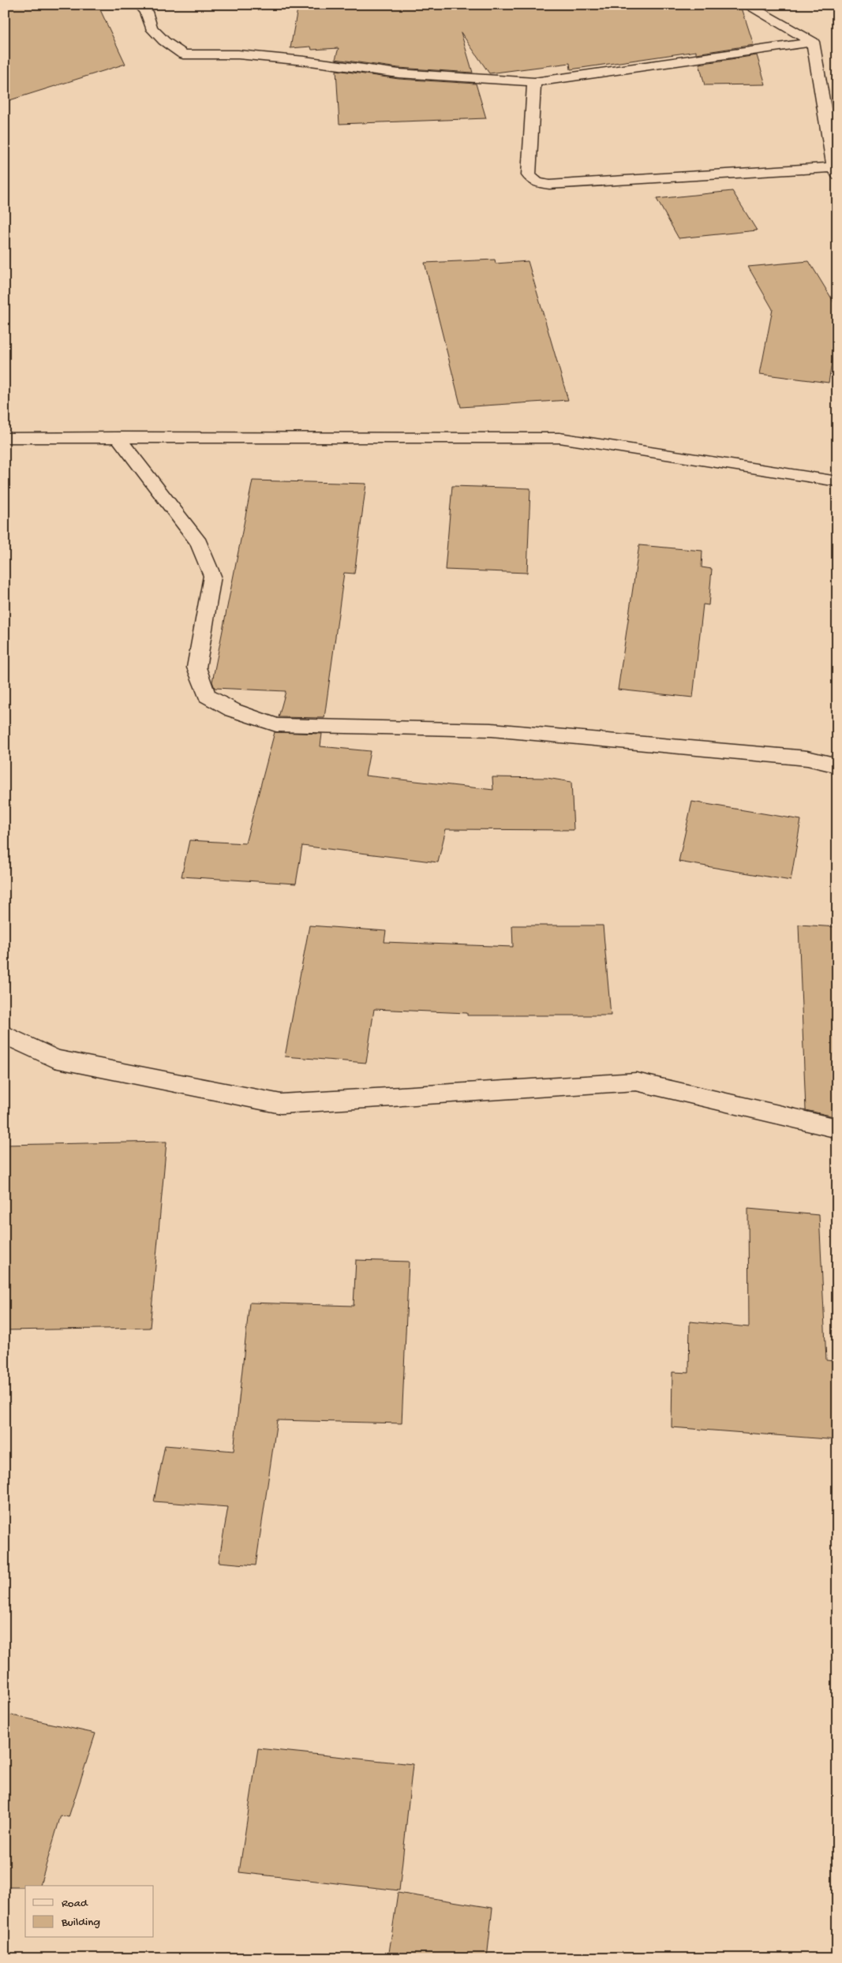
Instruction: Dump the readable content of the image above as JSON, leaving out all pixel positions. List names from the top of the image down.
{
  "legend": ["Road", "Building"]
}
